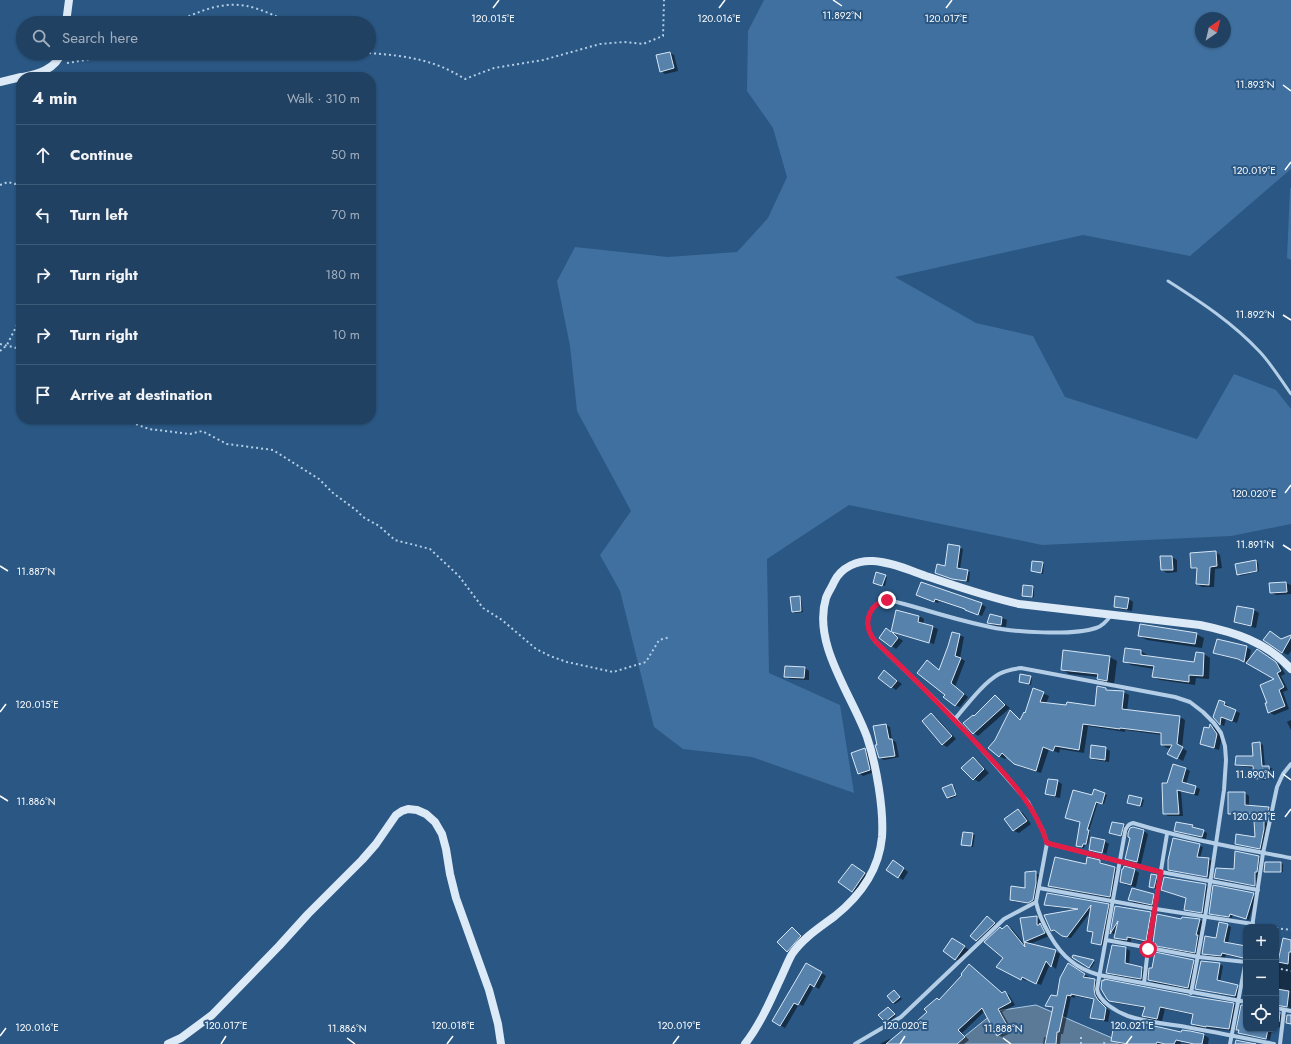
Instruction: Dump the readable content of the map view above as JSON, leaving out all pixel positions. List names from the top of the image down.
{
  "north": "top right",
  "page": {
    "search": "Search here",
    "heading": ["4 min", "Walk · 310 m"],
    "list": [
      ["Continue", "50 m"],
      ["Turn left", "70 m"],
      ["Turn right", "180 m"],
      ["Turn right", "10 m"],
      "Arrive at destination"
    ],
    "map_buttons": ["+", "−"]
  },
  "coordinates": [
    "11.892°N",
    "120.015°E",
    "120.016°E",
    "120.017°E",
    "11.893°N",
    "120.019°E",
    "120.020°E",
    "11.891°N",
    "11.887°N",
    "11.890°N",
    "11.886°N",
    "120.021°E",
    "120.018°E",
    "11.888°N"
  ]
}
